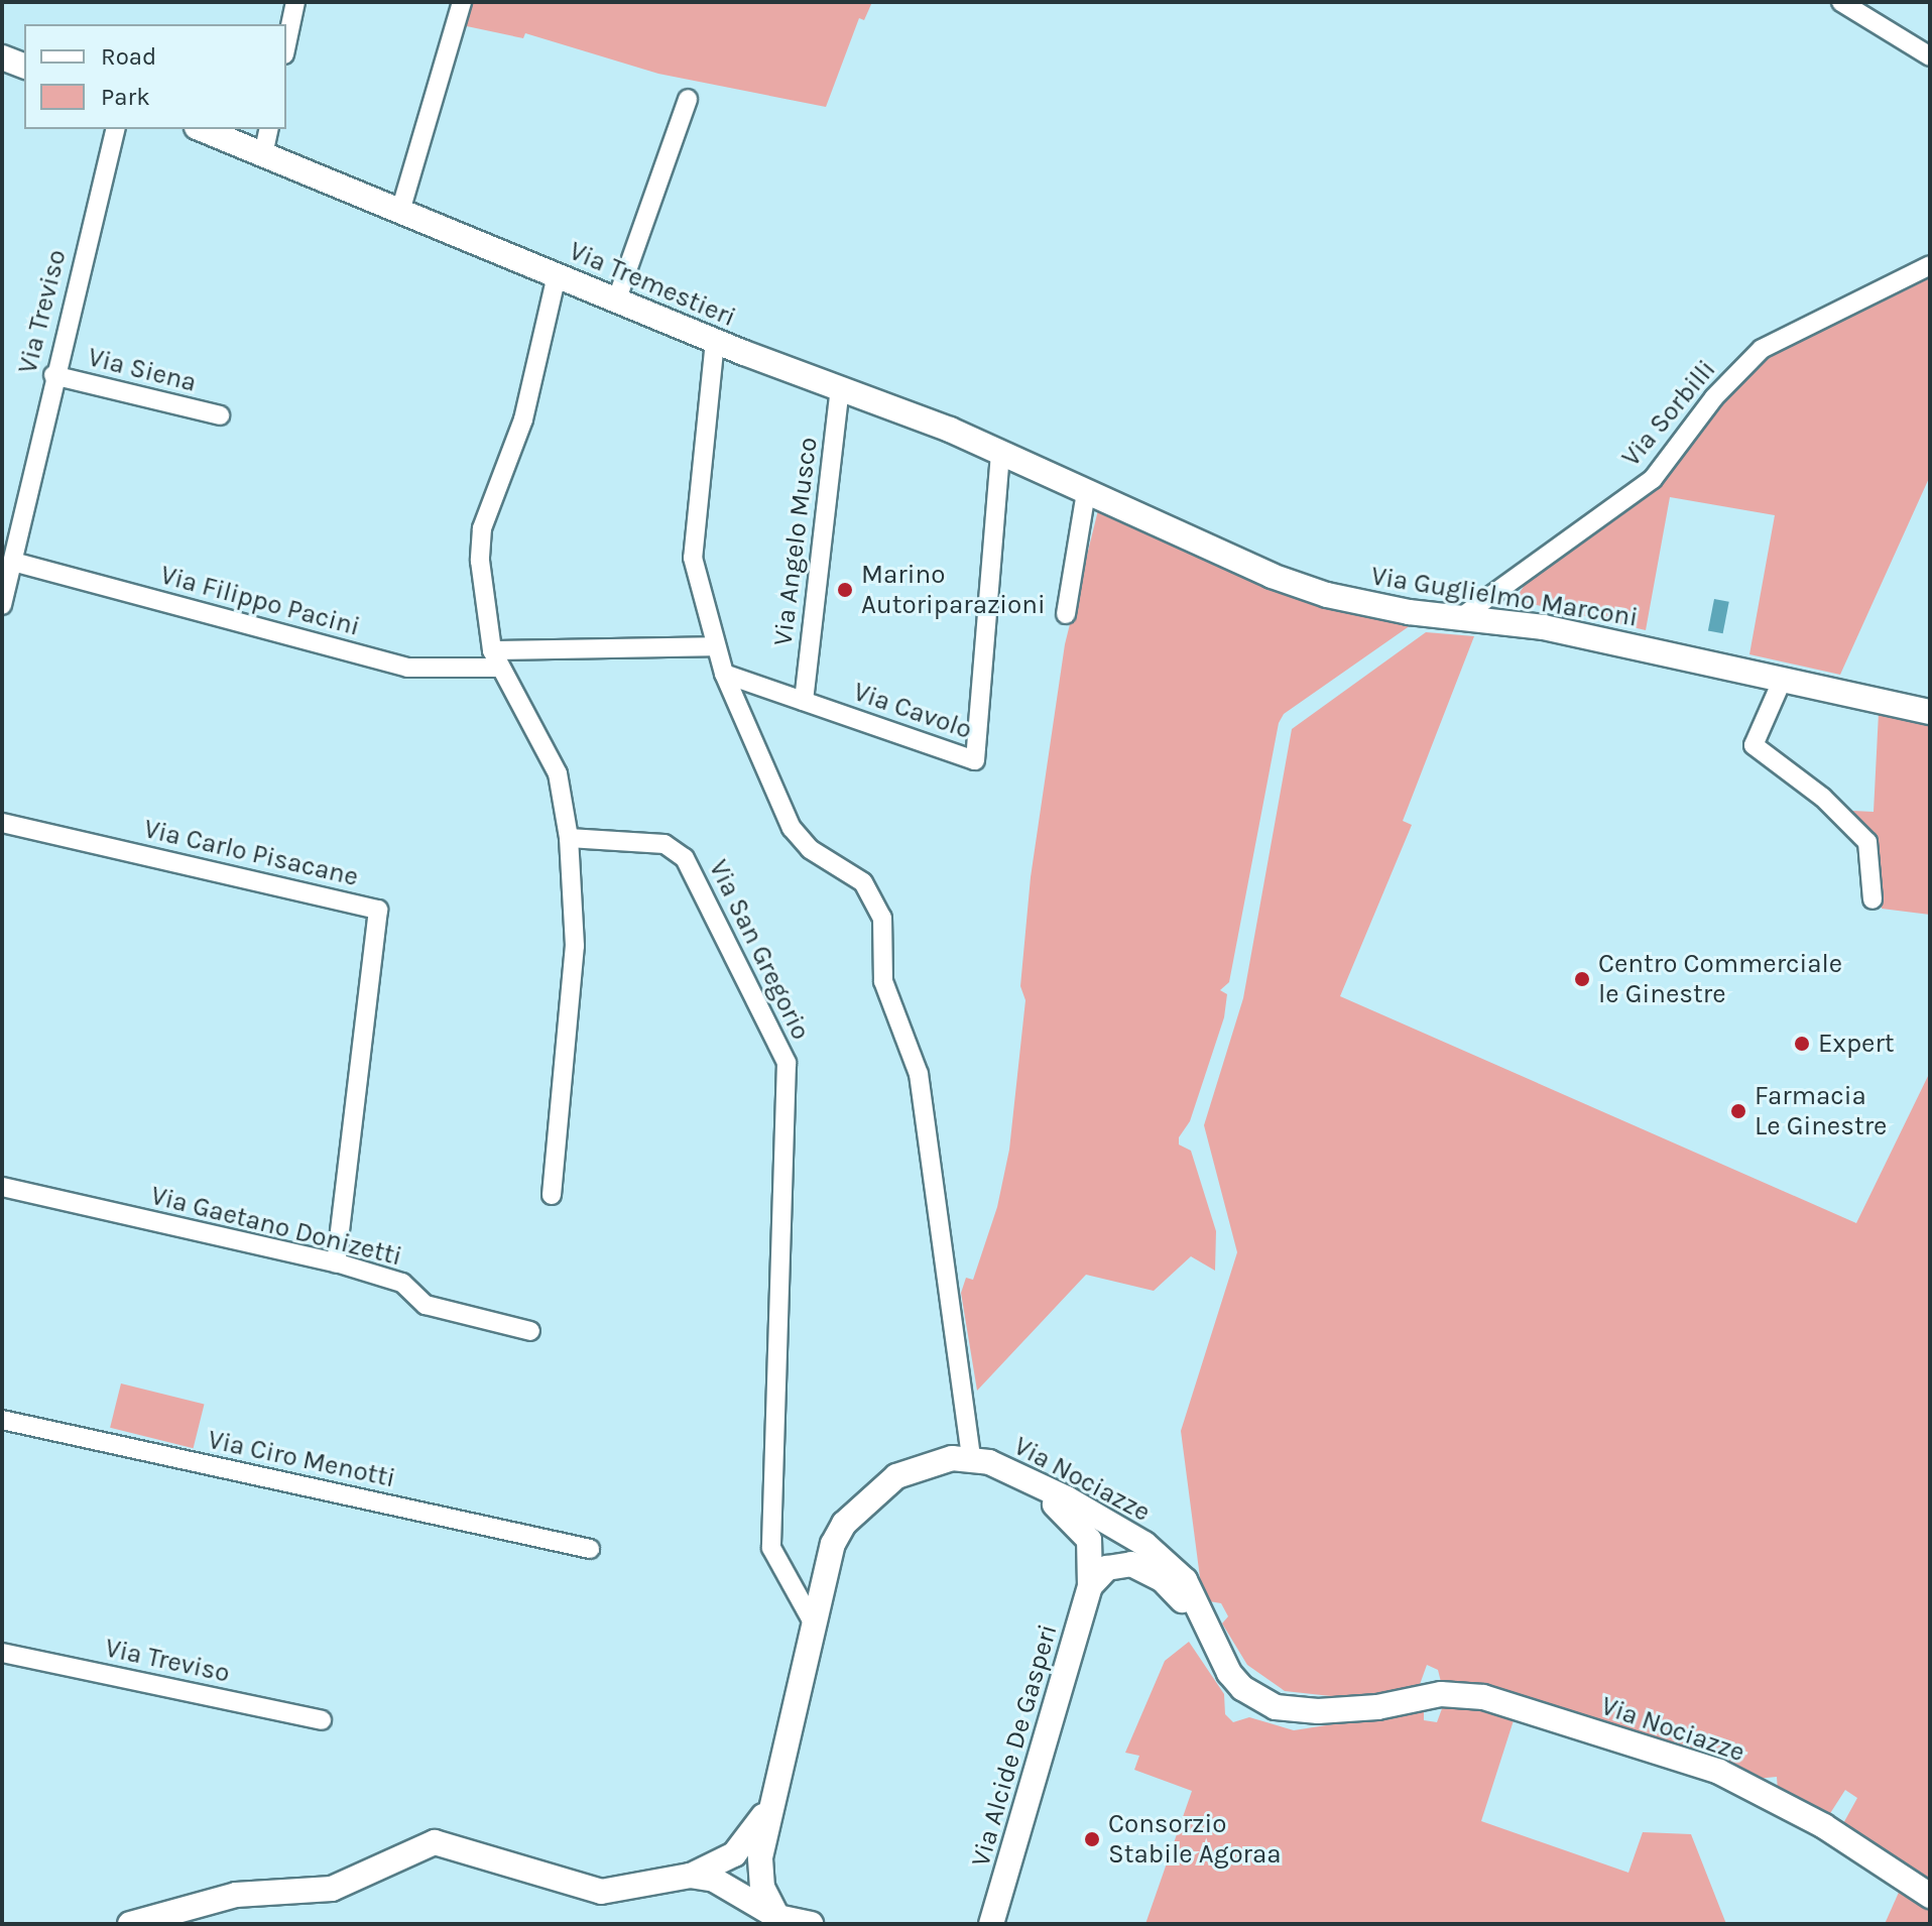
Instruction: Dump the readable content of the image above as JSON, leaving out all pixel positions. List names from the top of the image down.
{
  "streets": {
    "street": [
      "Via Tremestieri",
      "Via Treviso",
      "Via Siena",
      "Via Sorbilli",
      "Via Angelo Musco",
      "Via Guglielmo Marconi",
      "Via Filippo Pacini",
      "Via Cavolo",
      "Via Carlo Pisacane",
      "Via San Gregorio",
      "Via Gaetano Donizetti",
      "Via Ciro Menotti",
      "Via Nociazze",
      "Via Alcide De Gasperi"
    ]
  },
  "crossings": [
    ["Via Tremestieri", "Via Angelo Musco"],
    ["Via Tremestieri", "Via Guglielmo Marconi"],
    ["Via Tremestieri", "Via Cavolo"],
    ["Via Treviso", "Via Siena"],
    ["Via Treviso", "Via Filippo Pacini"],
    ["Via Sorbilli", "Via Guglielmo Marconi"],
    ["Via Angelo Musco", "Via Cavolo"],
    ["Via Carlo Pisacane", "Via Gaetano Donizetti"],
    ["Via San Gregorio", "Via Nociazze"],
    ["Via Nociazze", "Via Alcide De Gasperi"]
  ],
  "places": [
    "Marino Autoriparazioni",
    "Centro Commerciale le Ginestre",
    "Expert",
    "Farmacia Le Ginestre",
    "Consorzio Stabile Agoraa"
  ],
  "legend": ["Road", "Park"]
}
